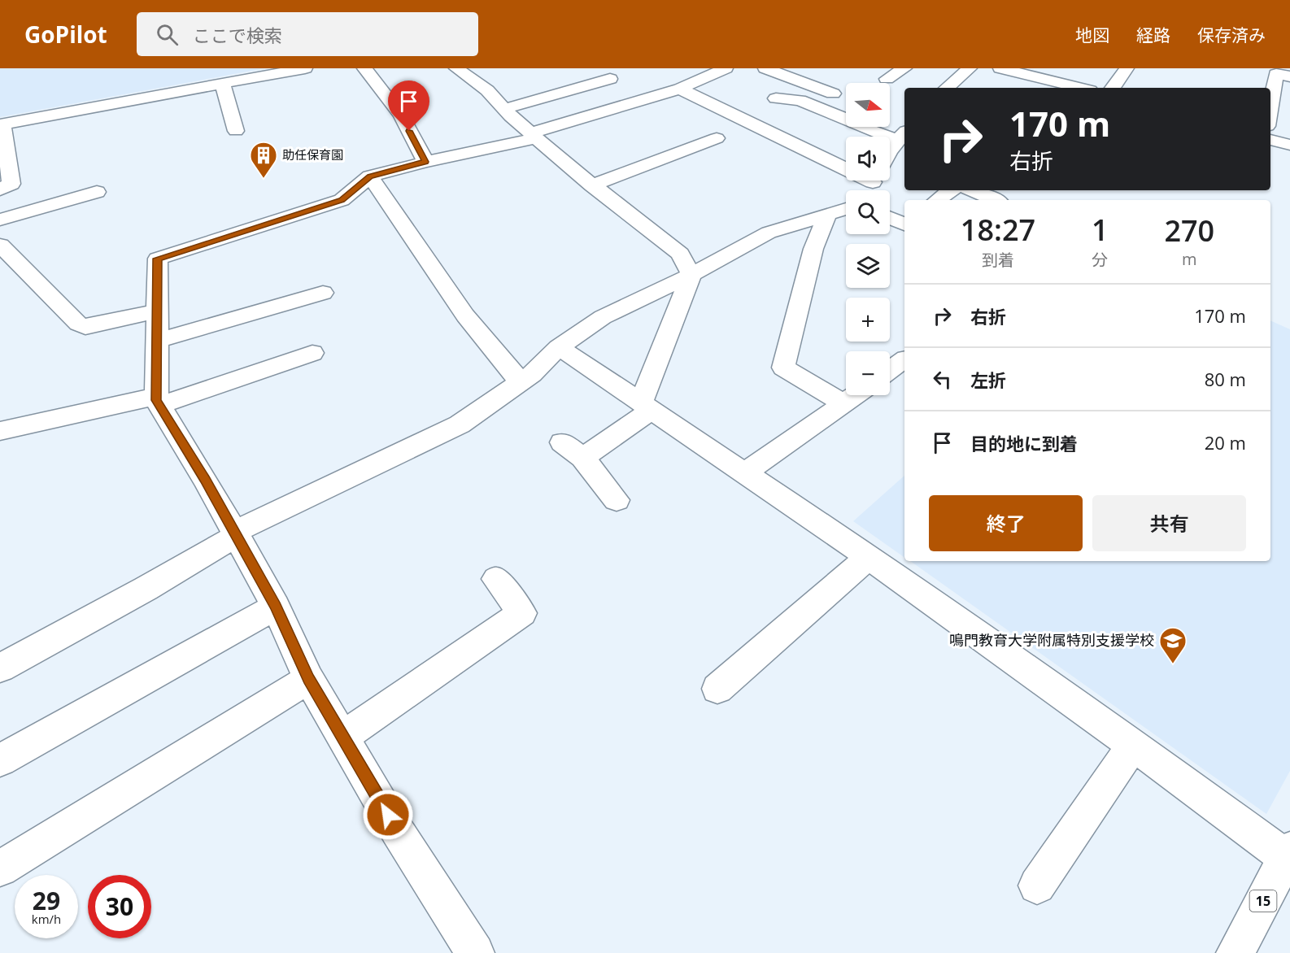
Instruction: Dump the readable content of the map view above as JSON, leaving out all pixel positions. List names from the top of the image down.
{
  "streets": {
    "street": ["15"]
  },
  "places": {
    "building": ["助任保育園"],
    "school or university": ["鳴門教育大学附属特別支援学校"]
  },
  "north": "right",
  "page": {
    "header": "GoPilot",
    "search": "ここで検索",
    "nav": ["地図", "経路", "保存済み"],
    "map_buttons": ["+", "−"],
    "turn": ["170 m", "右折"],
    "eta": [
      "18:27",
      "到着",
      "1",
      "分",
      "270",
      "m"
    ],
    "list": [
      {
        "name": "右折",
        "value": "170 m"
      },
      {
        "name": "左折",
        "value": "80 m"
      },
      {
        "name": "目的地に到着",
        "value": "20 m"
      }
    ],
    "buttons": ["終了", "共有"],
    "speed": "29 km/h",
    "limit": "30"
  }
}
